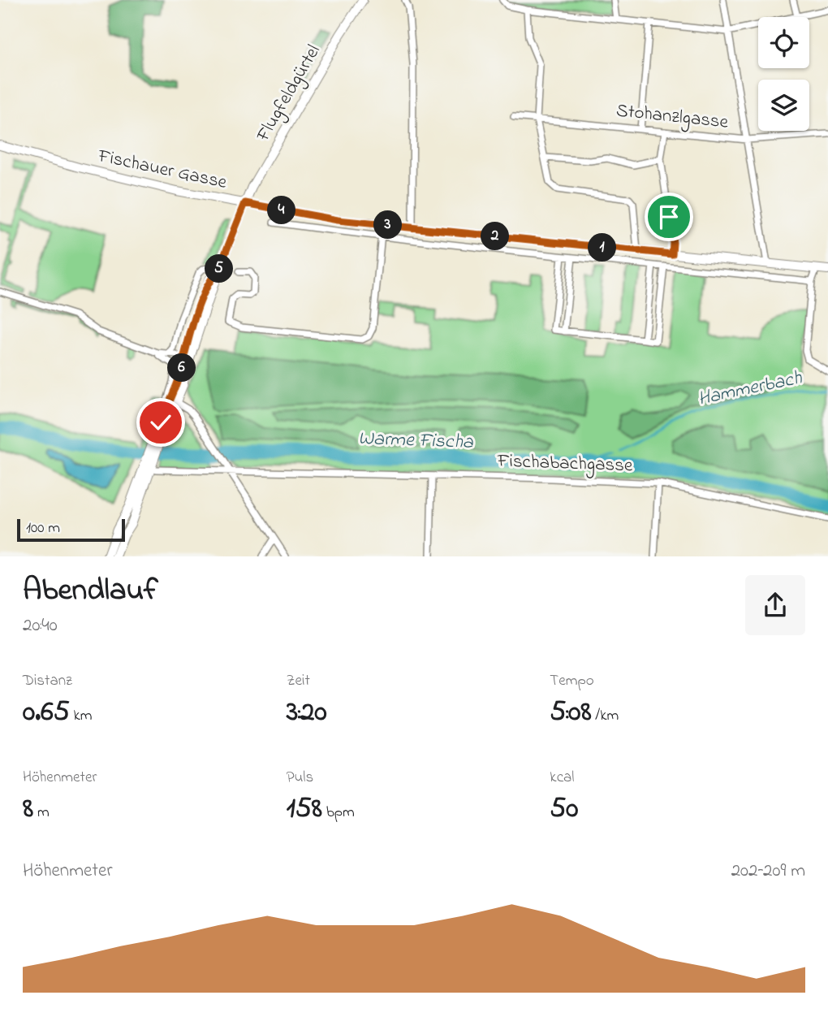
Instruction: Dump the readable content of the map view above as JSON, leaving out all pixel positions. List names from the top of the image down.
{
  "streets": {
    "main road": ["Flugfeldgürtel", "Fischauer Gasse"],
    "street": ["Stohanzlgasse", "Fischabachgasse"]
  },
  "crossings": [
    ["Flugfeldgürtel", "Fischauer Gasse"]
  ],
  "water": ["Hammerbach", "Warme Fischa"],
  "scale_bar": "100 m",
  "page": {
    "pins": [
      "4",
      "3",
      "2",
      "1",
      "5",
      "6"
    ],
    "scale": "100 m",
    "heading": ["Abendlauf", "20:40"],
    "stats": [
      ["Distanz", "0.65 km"],
      ["Zeit", "3:20"],
      ["Tempo", "5:08 /km"],
      ["Höhenmeter", "8 m"],
      ["Puls", "158 bpm"],
      ["kcal", "50"]
    ],
    "chart": ["Höhenmeter", "202–209 m"]
  }
}
